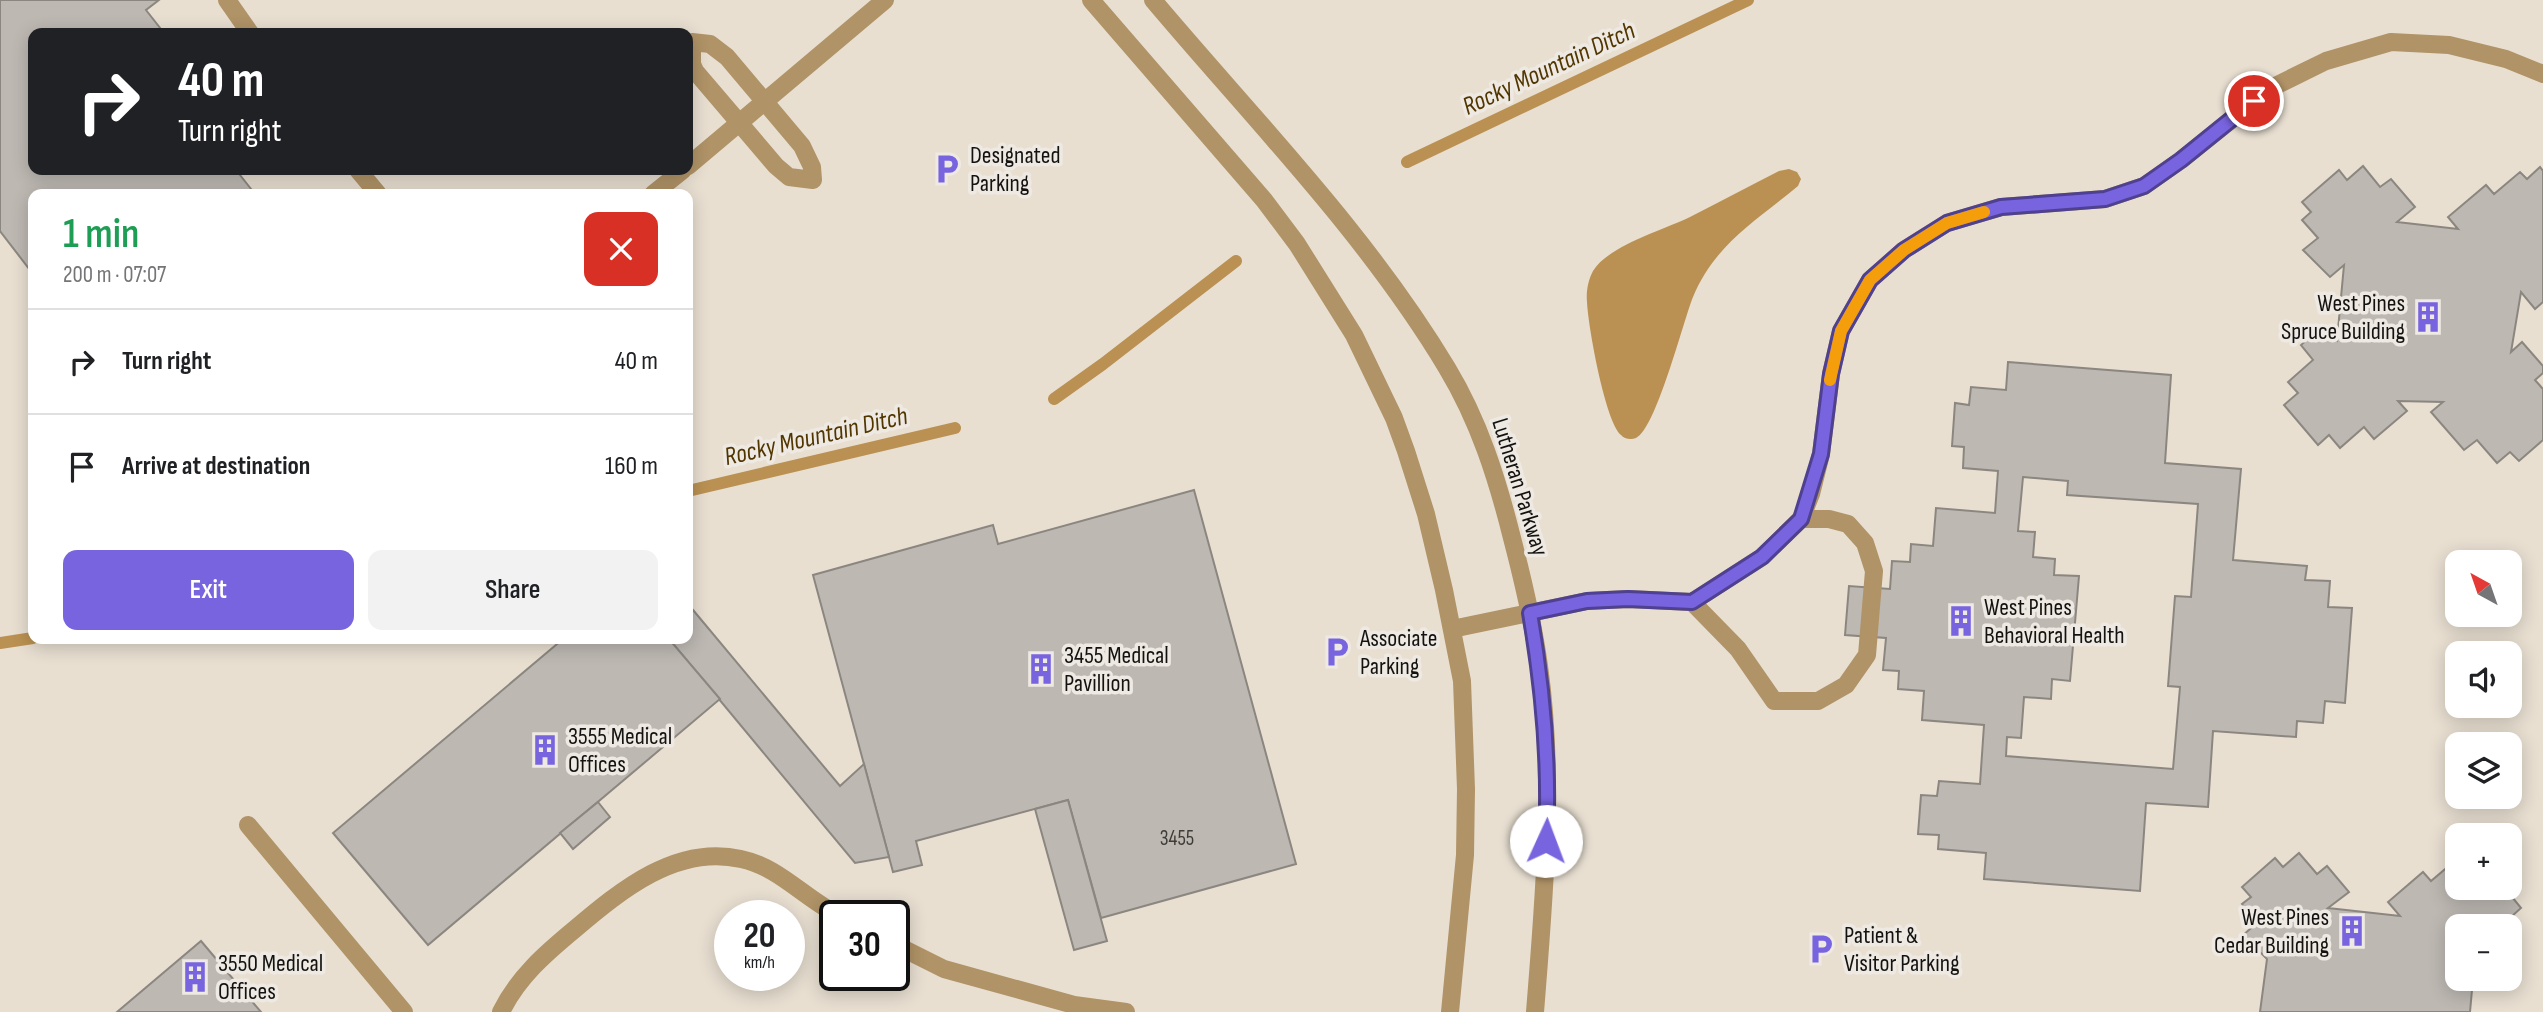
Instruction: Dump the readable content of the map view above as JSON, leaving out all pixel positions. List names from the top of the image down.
{
  "streets": {
    "street": ["Lutheran Parkway"]
  },
  "water": ["Rocky Mountain Ditch"],
  "places": {
    "parking": ["Designated Parking", "Associate Parking", "Patient & Visitor Parking"],
    "building": [
      "West Pines Spruce Building",
      "West Pines Behavioral Health",
      "3455 Medical Pavillion",
      "3555 Medical Offices",
      "West Pines Cedar Building",
      "3550 Medical Offices"
    ]
  },
  "house_numbers": ["3455"],
  "north": "top left",
  "page": {
    "turn": ["40 m", "Turn right"],
    "heading": ["1 min", "200 m · 07:07"],
    "list": [
      {
        "name": "Turn right",
        "value": "40 m"
      },
      {
        "name": "Arrive at destination",
        "value": "160 m"
      }
    ],
    "buttons": ["Exit", "Share"],
    "map_buttons": ["+", "−"],
    "speed": "20 km/h",
    "limit": "30"
  }
}
